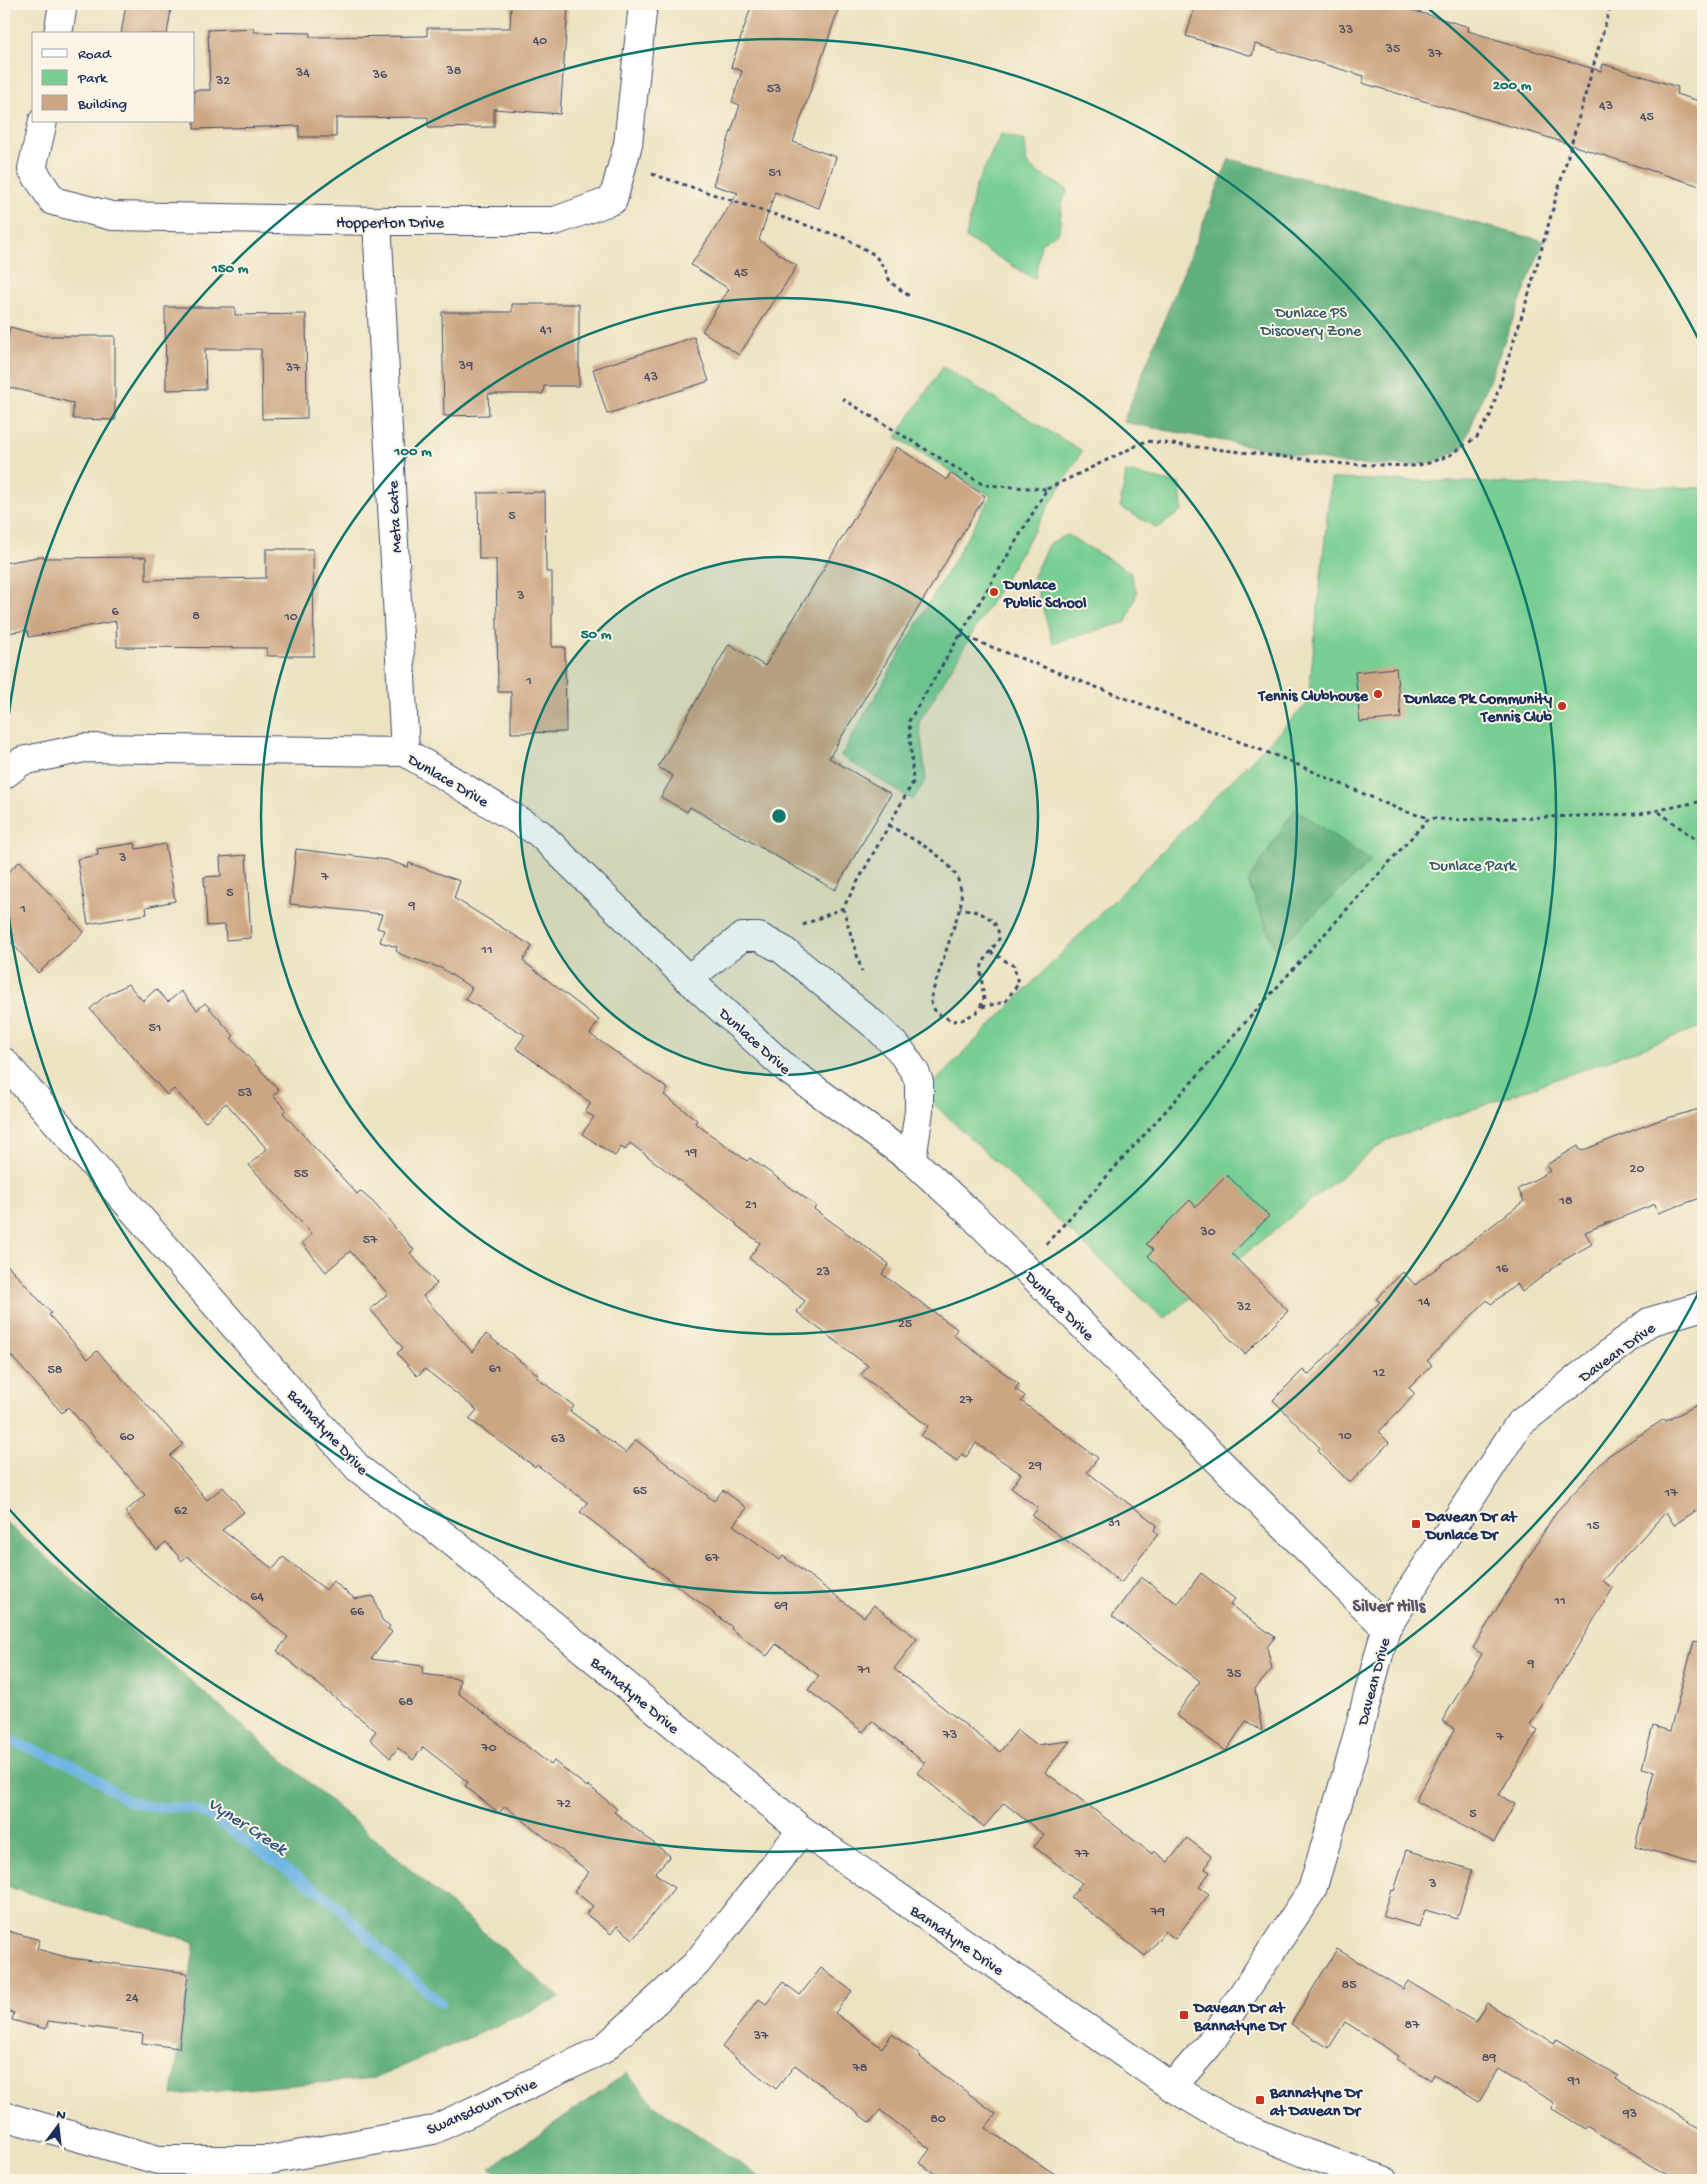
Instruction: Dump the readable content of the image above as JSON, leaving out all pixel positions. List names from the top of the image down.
{
  "streets": {
    "street": [
      "Hopperton Drive",
      "Meta Gate",
      "Dunlace Drive",
      "Davean Drive",
      "Bannatyne Drive",
      "Swansdown Drive"
    ]
  },
  "crossings": [
    ["Hopperton Drive", "Meta Gate"],
    ["Meta Gate", "Dunlace Drive"],
    ["Dunlace Drive", "Davean Drive"],
    ["Davean Drive", "Bannatyne Drive"],
    ["Bannatyne Drive", "Swansdown Drive"]
  ],
  "districts": ["Silver Hills"],
  "water": ["Vyner Creek"],
  "parks": ["Dunlace PS Discovery Zone", "Dunlace Park"],
  "places": {
    "other": ["Dunlace Public School", "Tennis Clubhouse", "Dunlace Pk Community Tennis Club"],
    "transit": ["Davean Dr at Dunlace Dr", "Davean Dr at Bannatyne Dr", "Bannatyne Dr at Davean Dr"]
  },
  "house_numbers": [
    "33",
    "40",
    "35",
    "37",
    "38",
    "34",
    "36",
    "32",
    "53",
    "43",
    "45",
    "51",
    "45",
    "41",
    "39",
    "37",
    "43",
    "5",
    "3",
    "6",
    "8",
    "10",
    "1",
    "3",
    "7",
    "5",
    "9",
    "1",
    "11",
    "51",
    "53",
    "19",
    "20",
    "55",
    "18",
    "21",
    "30",
    "57",
    "16",
    "23",
    "14",
    "32",
    "25",
    "61",
    "58",
    "12",
    "27",
    "10",
    "60",
    "63",
    "29",
    "65",
    "17",
    "62",
    "31",
    "15",
    "67",
    "64",
    "11",
    "69",
    "66",
    "9",
    "71",
    "35",
    "68",
    "73",
    "7",
    "70",
    "72",
    "5",
    "77",
    "3",
    "79",
    "85",
    "24",
    "87",
    "37",
    "89",
    "78",
    "91",
    "93",
    "80"
  ],
  "legend": ["Road", "Park", "Building"],
  "north": "top",
  "rings": [
    "200 m",
    "150 m",
    "100 m",
    "50 m"
  ]
}
